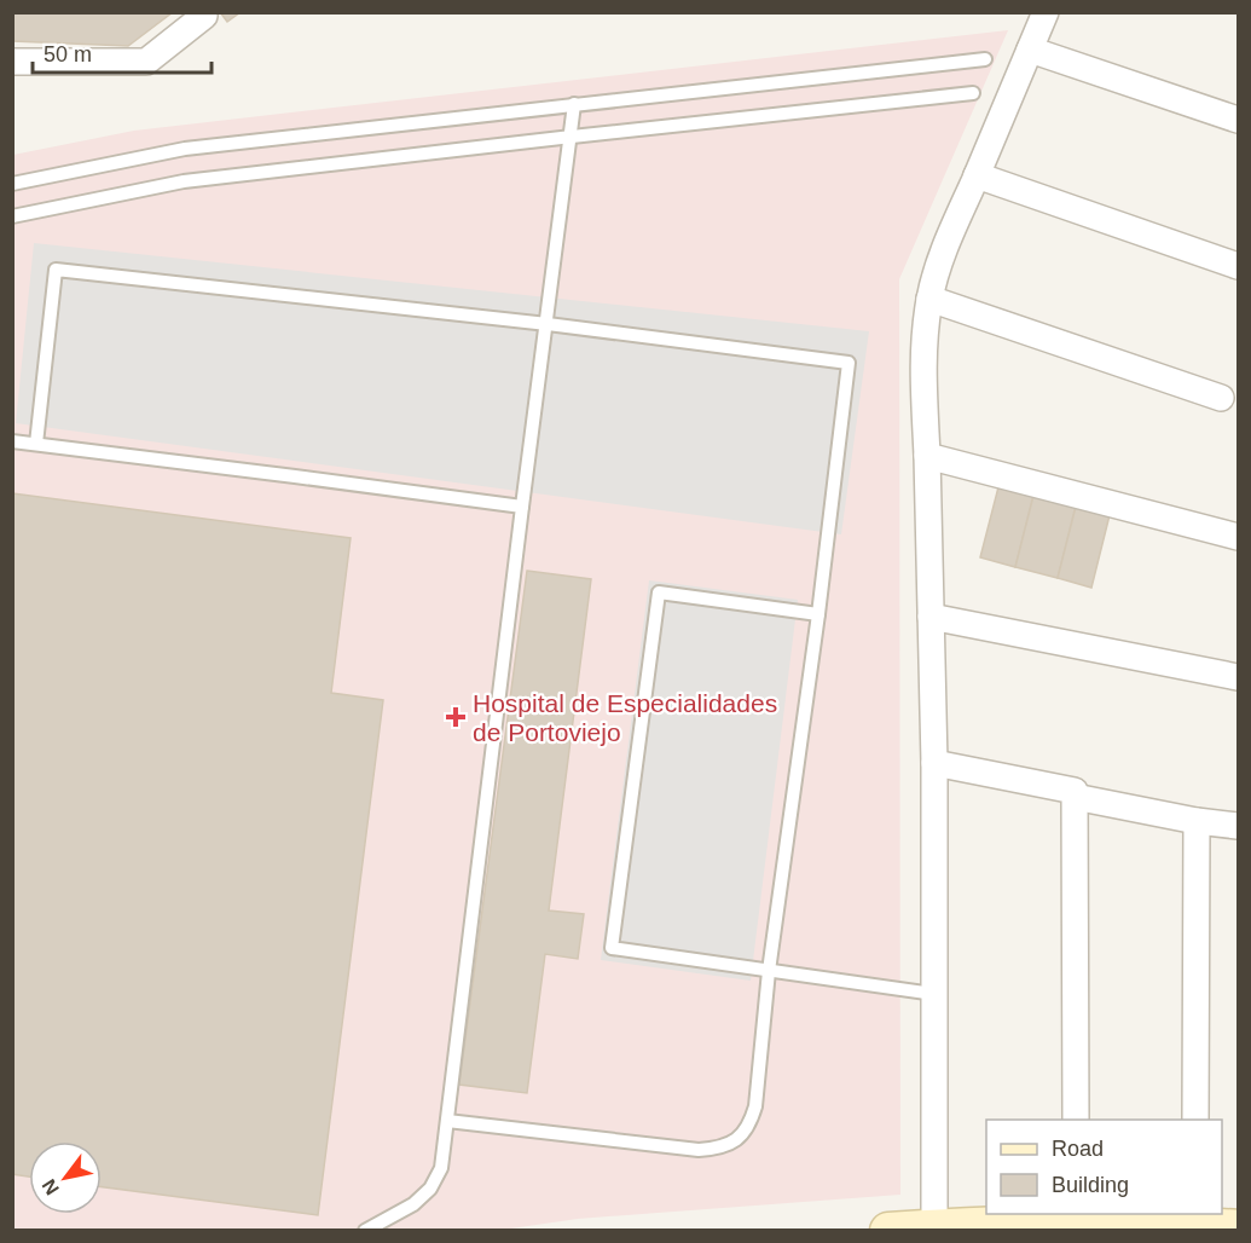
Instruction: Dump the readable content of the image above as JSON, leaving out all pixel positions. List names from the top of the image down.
{
  "places": {
    "health": ["Hospital de Especialidades de Portoviejo"]
  },
  "legend": ["Road", "Building"],
  "scale_bar": "50 m",
  "north": "bottom left"
}
